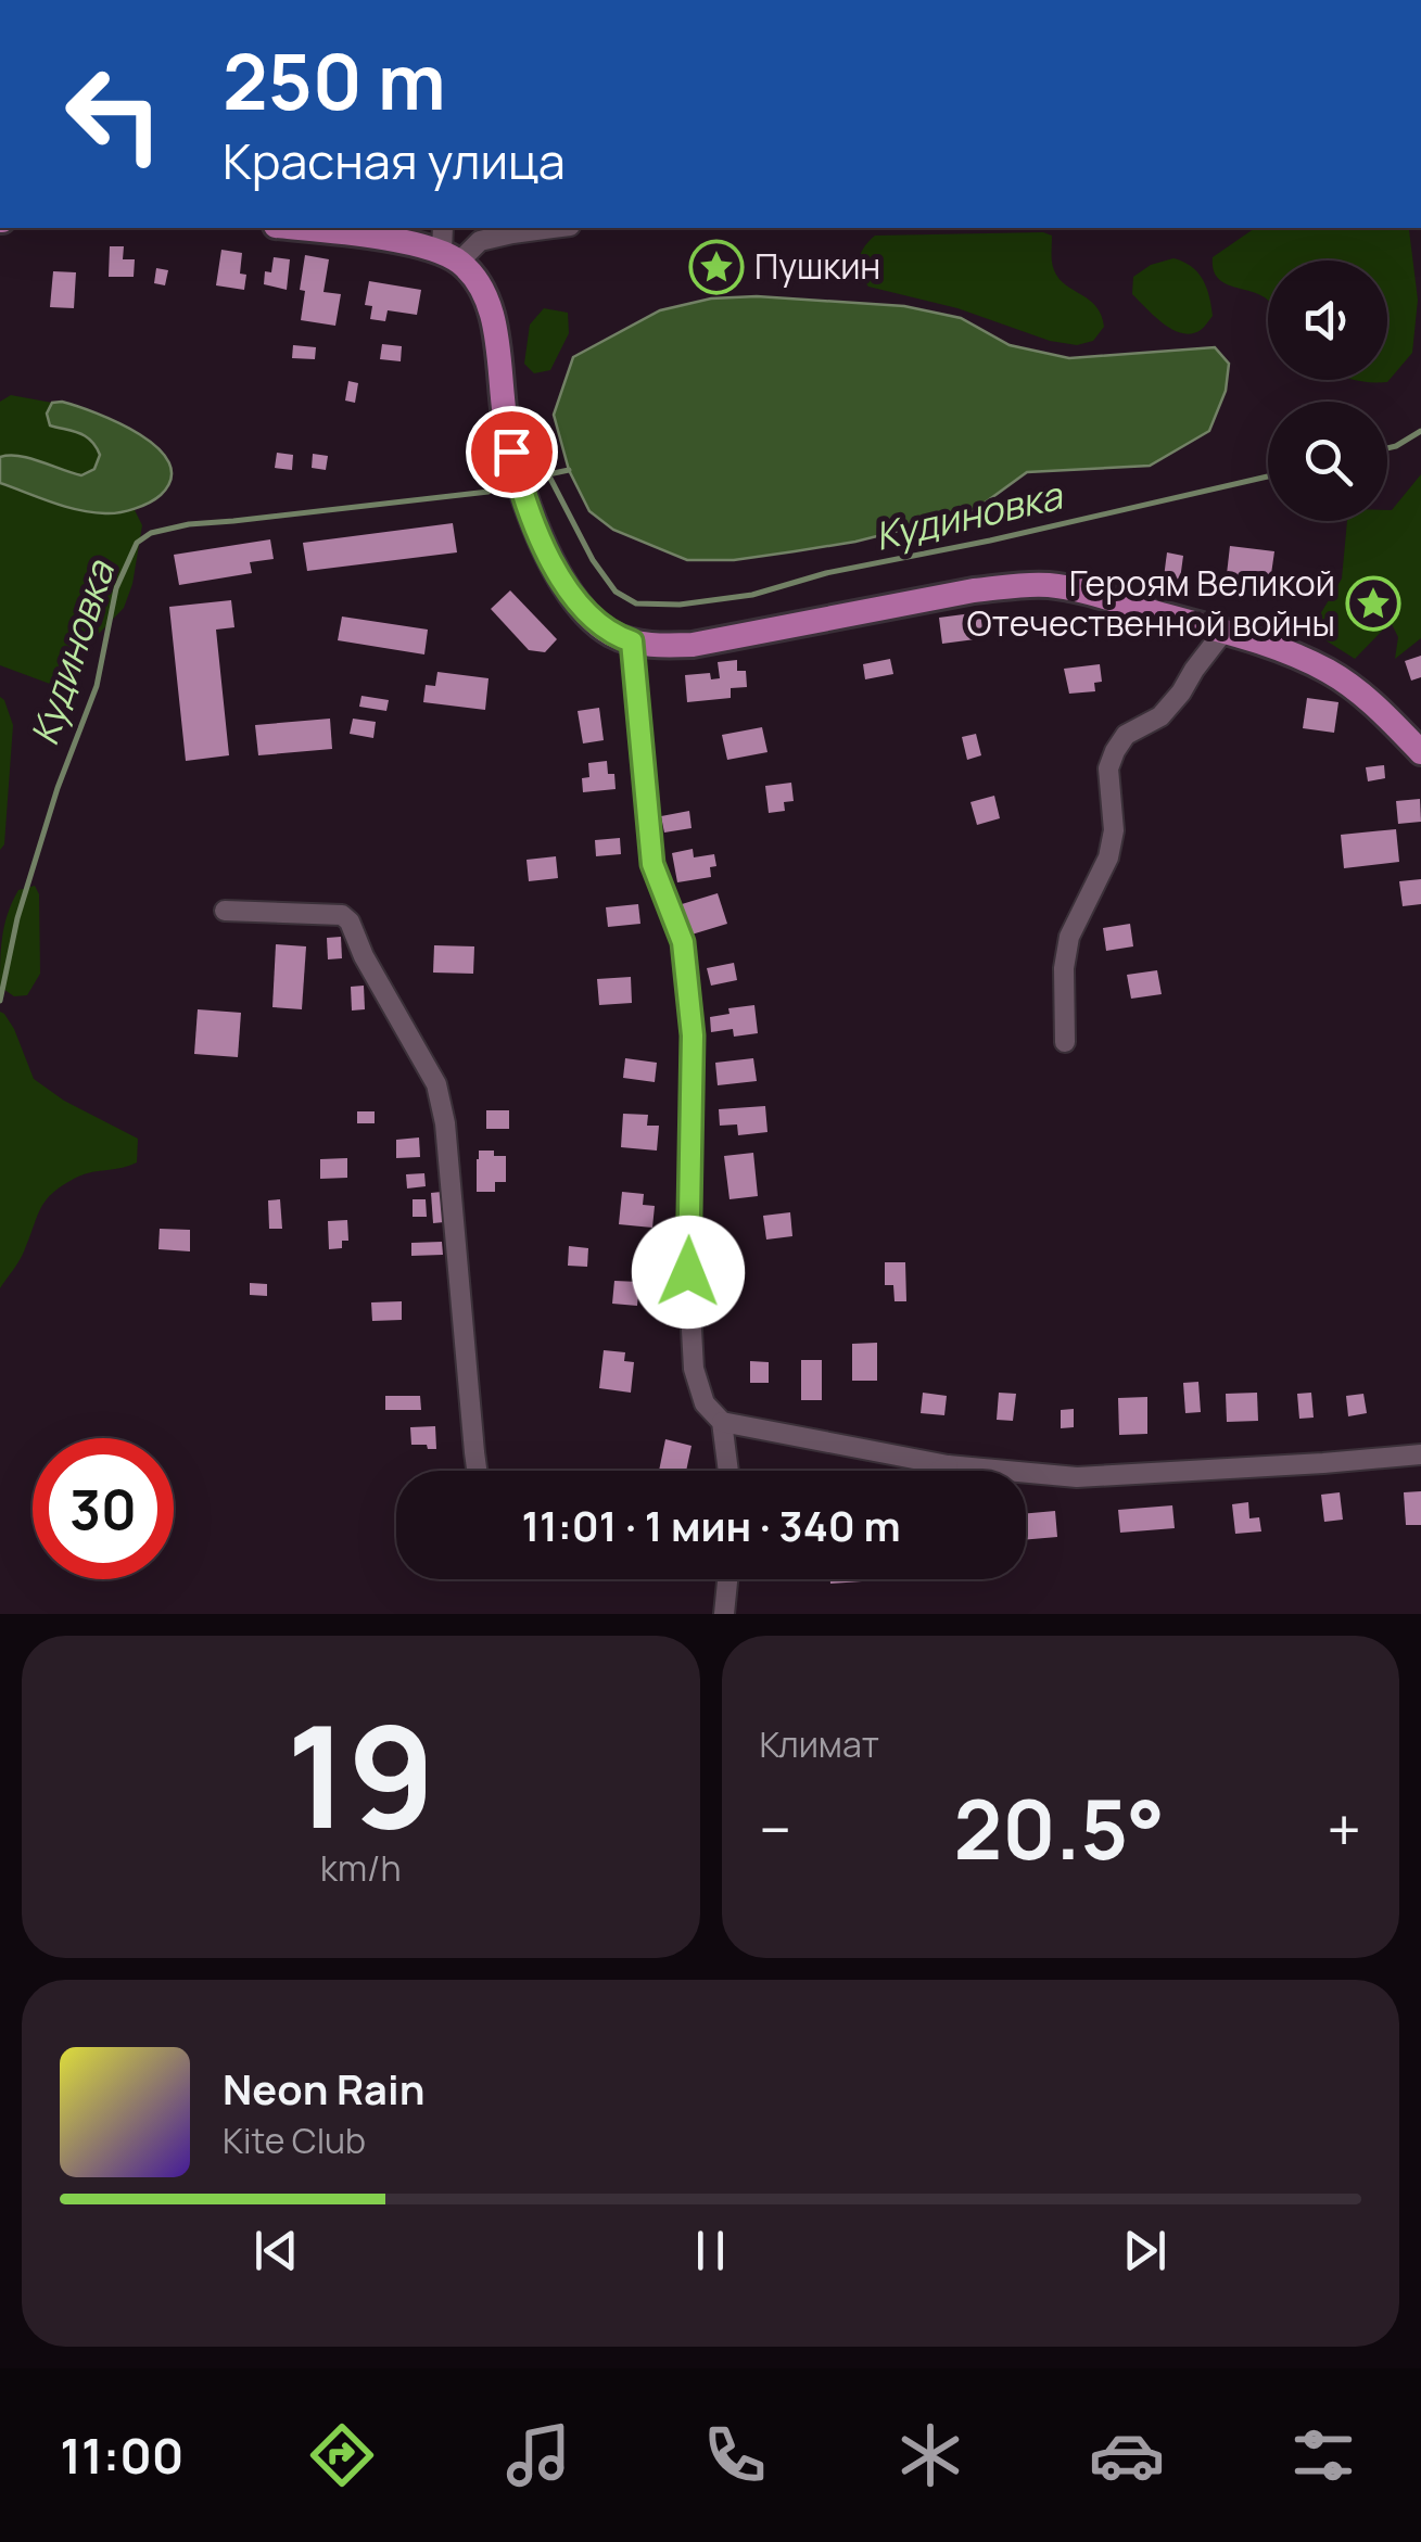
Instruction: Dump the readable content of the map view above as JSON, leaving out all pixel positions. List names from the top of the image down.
{
  "water": ["Кудиновка"],
  "places": {
    "place": ["Пушкин", "Героям Великой Отечественной войны"]
  },
  "page": {
    "turn": ["250 m", "Красная улица"],
    "limit": "30",
    "trip": "11:01 · 1 мин · 340 m",
    "tile": [
      ["19", "km/h"],
      "Климат"
    ],
    "heat": ["−", "20.5°", "+"],
    "song": ["Neon Rain", "Kite Club"],
    "tabs": "11:00"
  }
}
